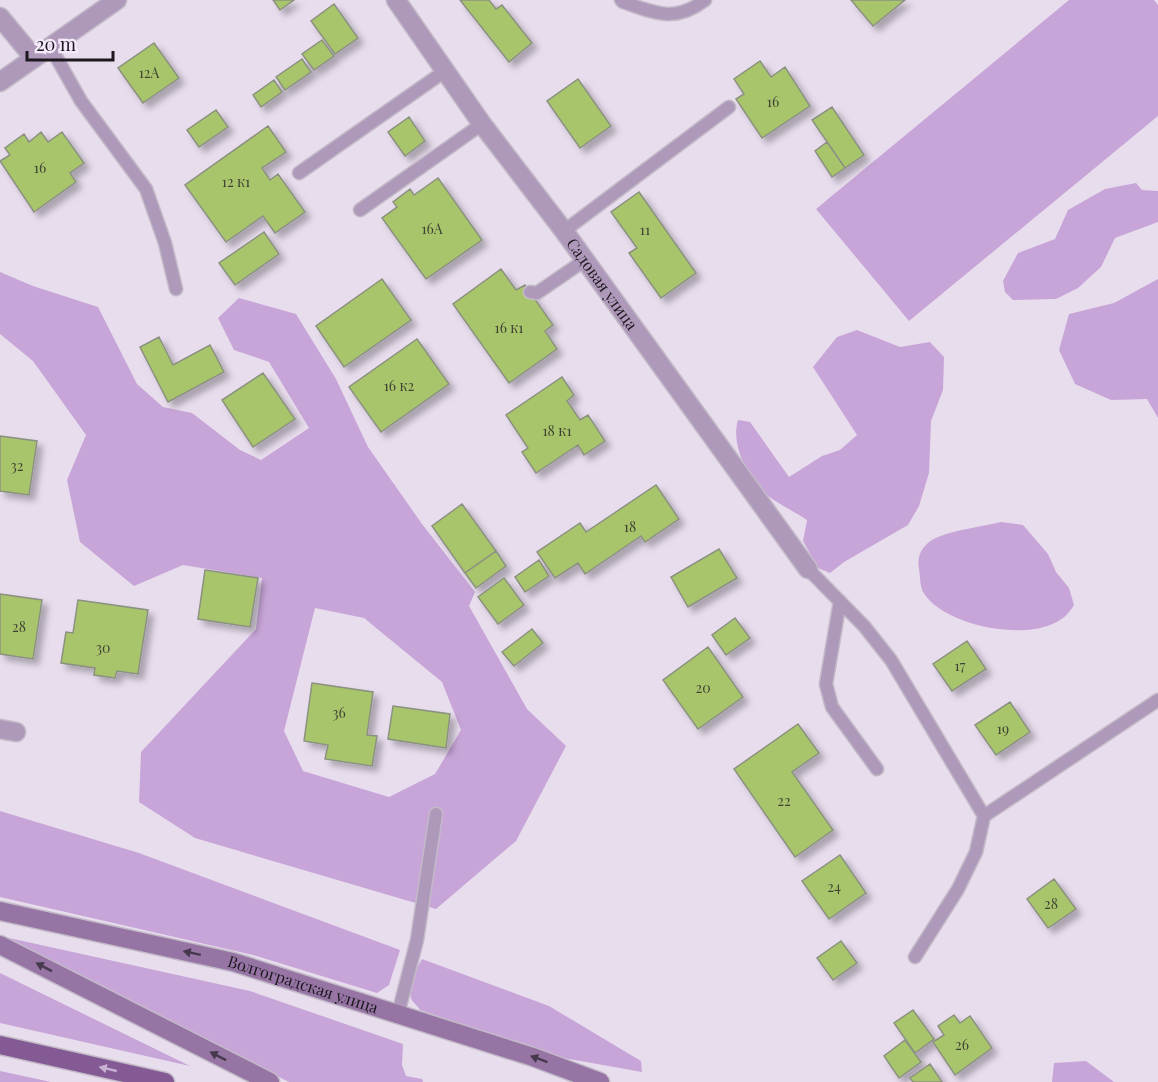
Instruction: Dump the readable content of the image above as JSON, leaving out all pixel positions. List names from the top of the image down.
{
  "streets": {
    "main road": ["Волгоградская улица"],
    "street": ["Садовая улица"]
  },
  "house_numbers": [
    "12А",
    "16",
    "16",
    "12 к1",
    "16А",
    "11",
    "16 к1",
    "16 к2",
    "18 к1",
    "32",
    "18",
    "28",
    "30",
    "17",
    "20",
    "36",
    "19",
    "22",
    "24",
    "28",
    "26"
  ],
  "scale_bar": "20 m"
}
